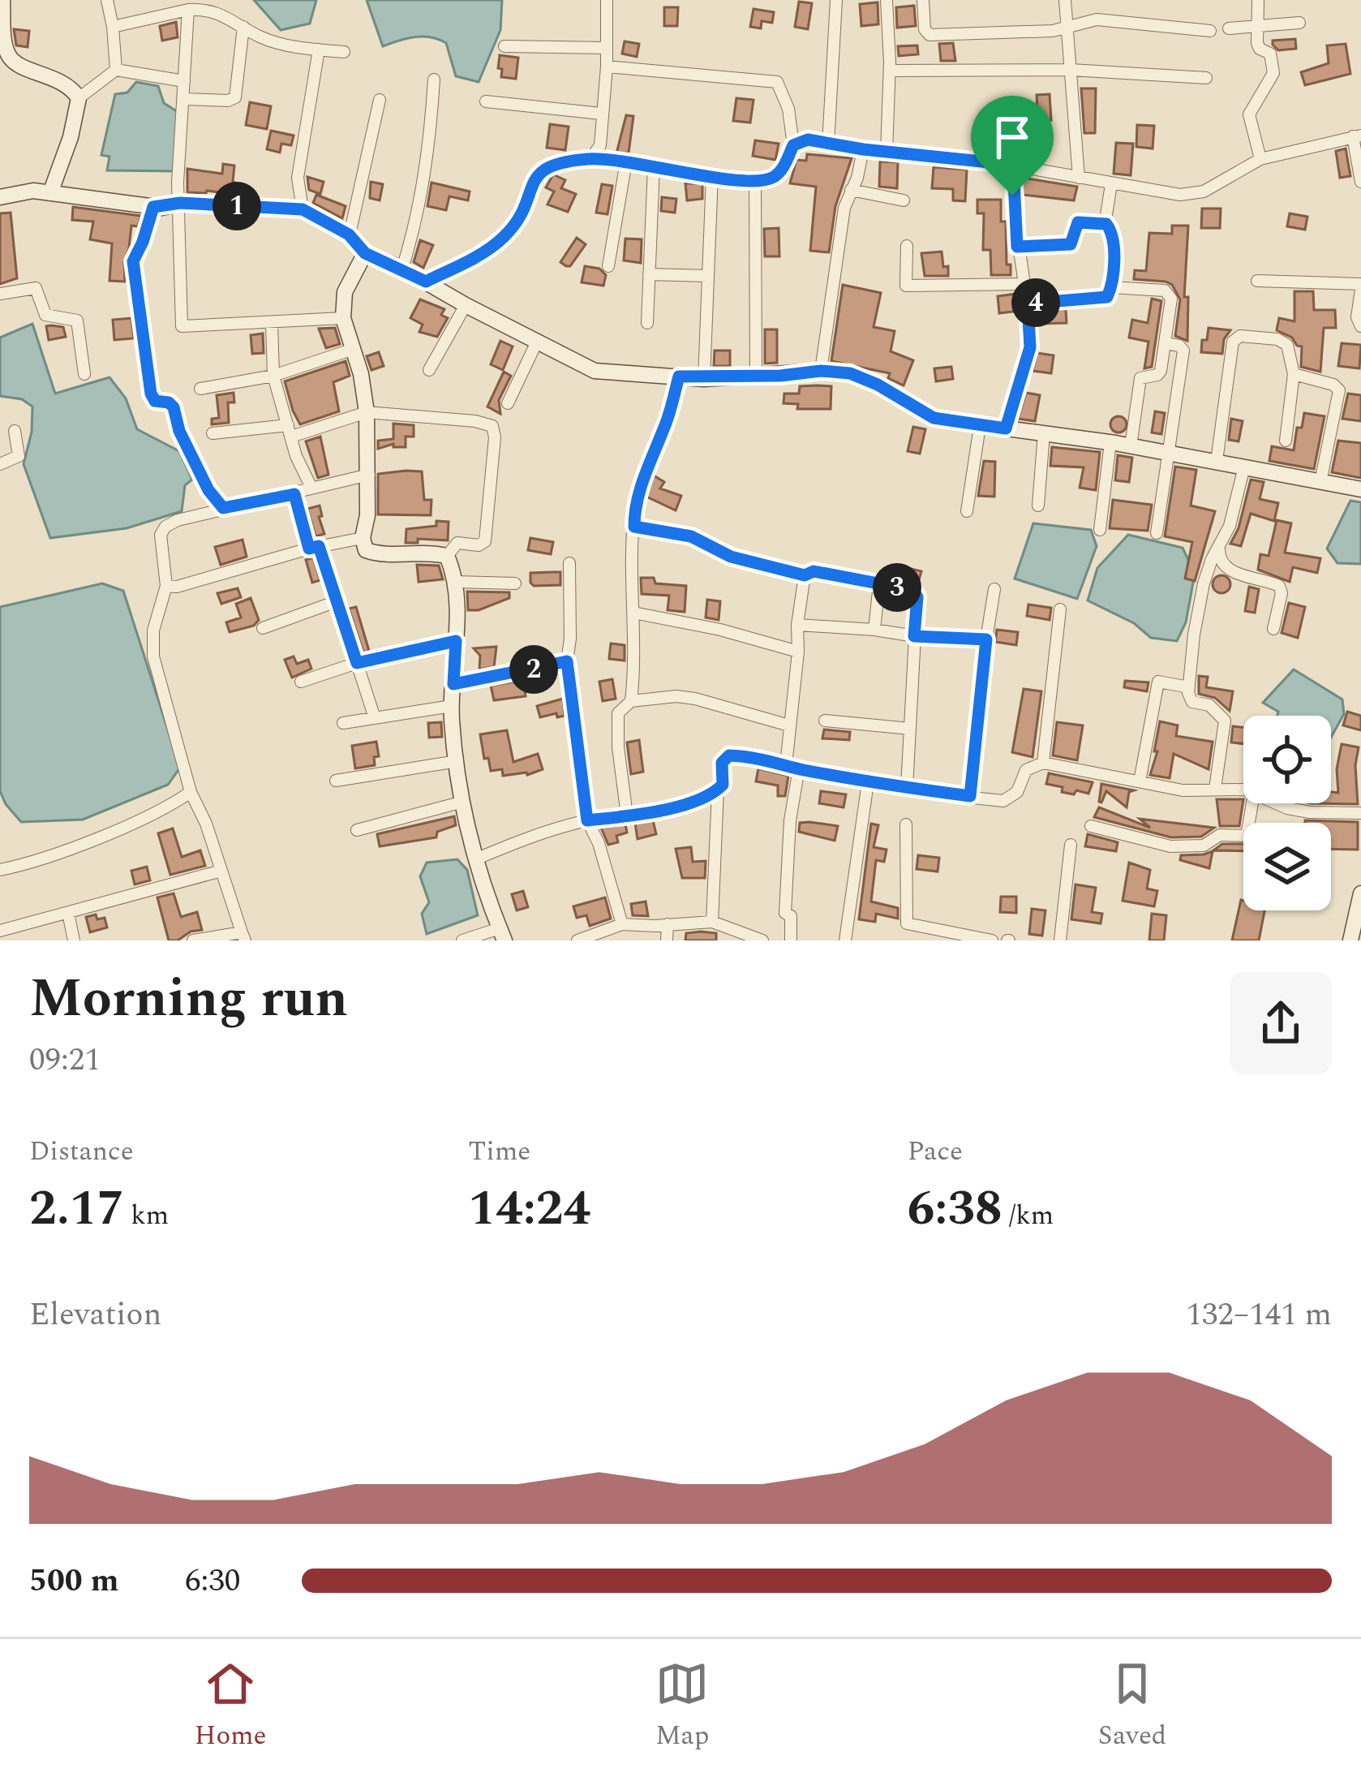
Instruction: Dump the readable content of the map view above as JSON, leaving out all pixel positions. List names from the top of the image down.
{
  "page": {
    "pins": [
      "1",
      "4",
      "3",
      "2"
    ],
    "heading": ["Morning run", "09:21"],
    "stats": [
      ["Distance", "2.17 km"],
      ["Time", "14:24"],
      ["Pace", "6:38 /km"]
    ],
    "chart": ["Elevation", "132–141 m"],
    "list": [
      {
        "name": "500 m",
        "note": "6:30"
      }
    ],
    "tabs": ["Home", "Map", "Saved"]
  }
}
